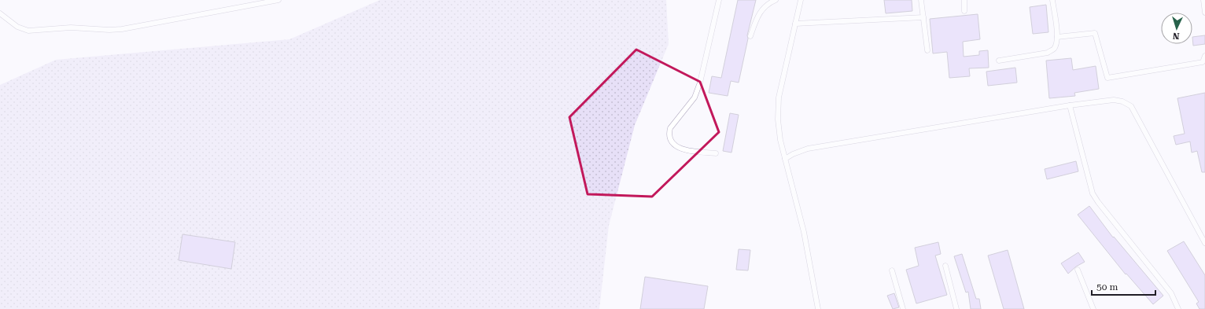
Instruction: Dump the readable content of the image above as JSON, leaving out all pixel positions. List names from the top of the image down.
{
  "scale_bar": "50 m",
  "north": "bottom"
}
